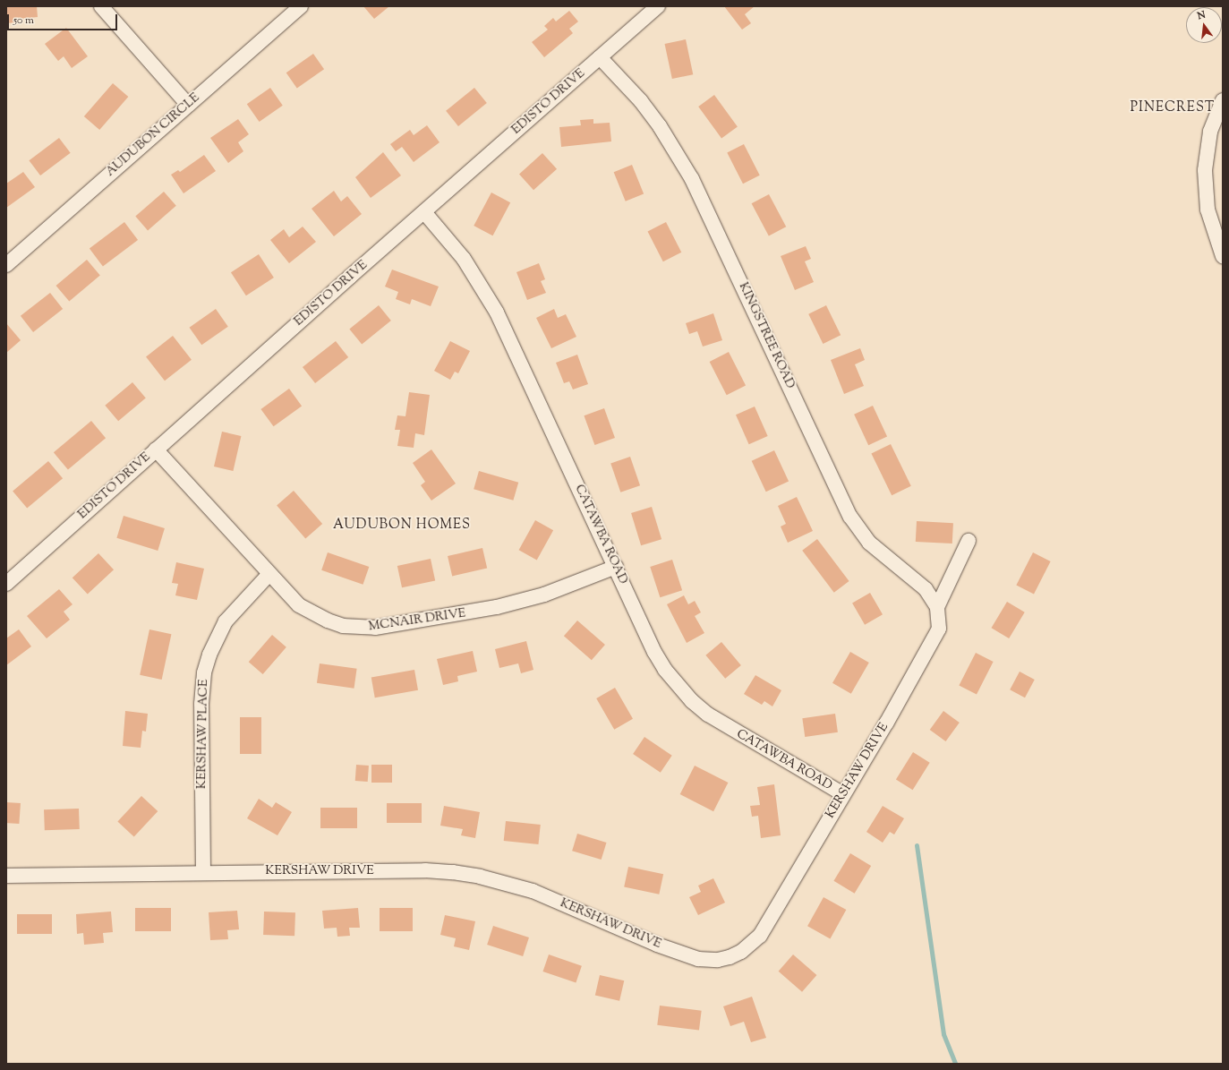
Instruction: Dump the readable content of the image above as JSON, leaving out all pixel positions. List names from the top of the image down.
{
  "streets": {
    "street": [
      "EDISTO DRIVE",
      "AUDUBON CIRCLE",
      "KINGSTREE ROAD",
      "CATAWBA ROAD",
      "MCNAIR DRIVE",
      "KERSHAW PLACE",
      "KERSHAW DRIVE"
    ]
  },
  "crossings": [
    ["EDISTO DRIVE", "KINGSTREE ROAD"],
    ["EDISTO DRIVE", "CATAWBA ROAD"],
    ["EDISTO DRIVE", "MCNAIR DRIVE"],
    ["KINGSTREE ROAD", "KERSHAW DRIVE"],
    ["CATAWBA ROAD", "MCNAIR DRIVE"],
    ["CATAWBA ROAD", "KERSHAW DRIVE"],
    ["MCNAIR DRIVE", "KERSHAW PLACE"],
    ["KERSHAW PLACE", "KERSHAW DRIVE"]
  ],
  "districts": ["PINECREST", "AUDUBON HOMES"],
  "scale_bar": "50 m",
  "north": "top"
}
